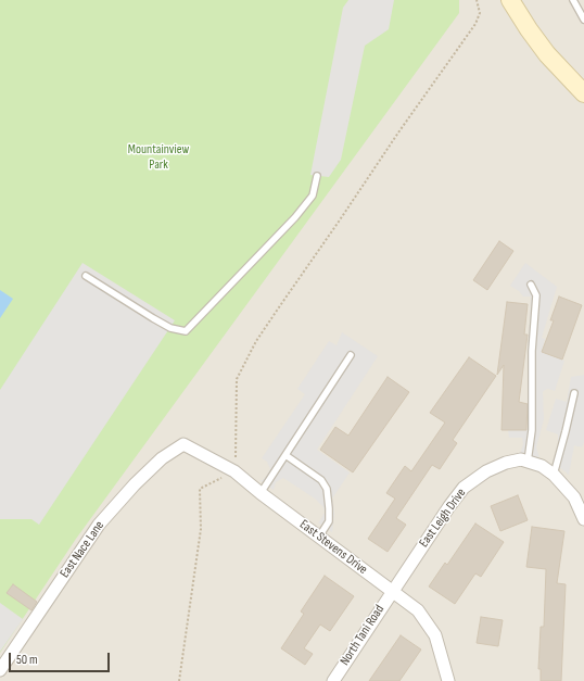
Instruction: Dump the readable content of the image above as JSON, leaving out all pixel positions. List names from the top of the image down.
{
  "streets": {
    "street": [
      "East Leigh Drive",
      "East Stevens Drive",
      "East Nace Lane",
      "North Tani Road"
    ]
  },
  "crossings": [
    ["East Leigh Drive", "East Stevens Drive"],
    ["East Leigh Drive", "North Tani Road"],
    ["East Stevens Drive", "East Nace Lane"],
    ["East Stevens Drive", "North Tani Road"]
  ],
  "parks": ["Mountainview Park"],
  "scale_bar": "50 m"
}
